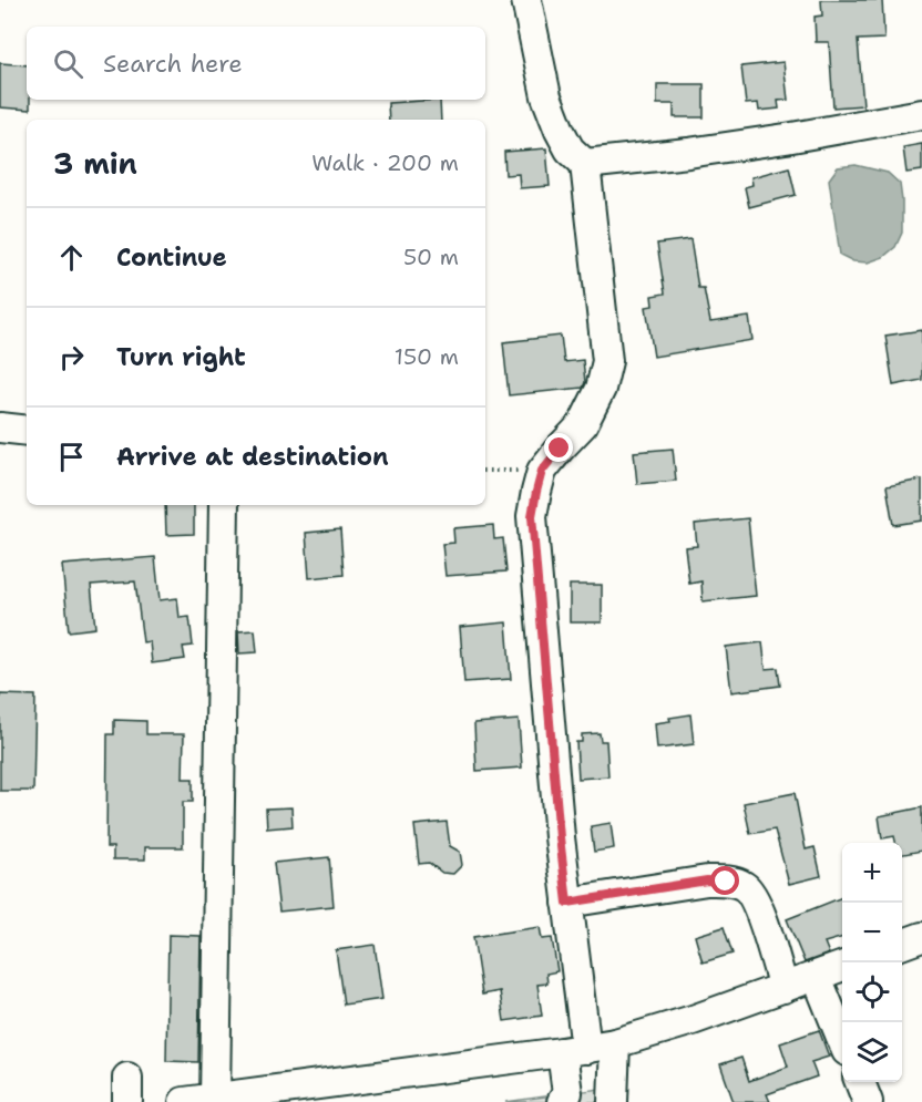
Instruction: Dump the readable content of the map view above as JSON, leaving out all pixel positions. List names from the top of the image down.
{
  "page": {
    "search": "Search here",
    "heading": ["3 min", "Walk · 200 m"],
    "list": [
      ["Continue", "50 m"],
      ["Turn right", "150 m"],
      "Arrive at destination"
    ],
    "map_buttons": ["+", "−"]
  }
}
